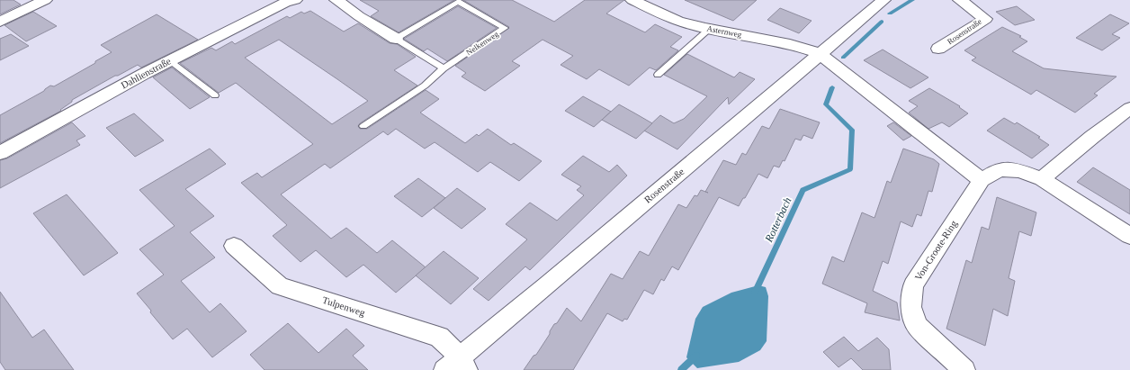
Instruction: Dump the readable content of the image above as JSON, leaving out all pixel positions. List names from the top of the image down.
{
  "streets": {
    "street": [
      "Asternweg",
      "Rosenstraße",
      "Dahlienstraße",
      "Von-Groote-Ring",
      "Tulpenweg"
    ],
    "lane": ["Nelkenweg"]
  },
  "crossings": [
    ["Asternweg", "Rosenstraße"],
    ["Rosenstraße", "Tulpenweg"]
  ],
  "water": ["Rotterbach"]
}
